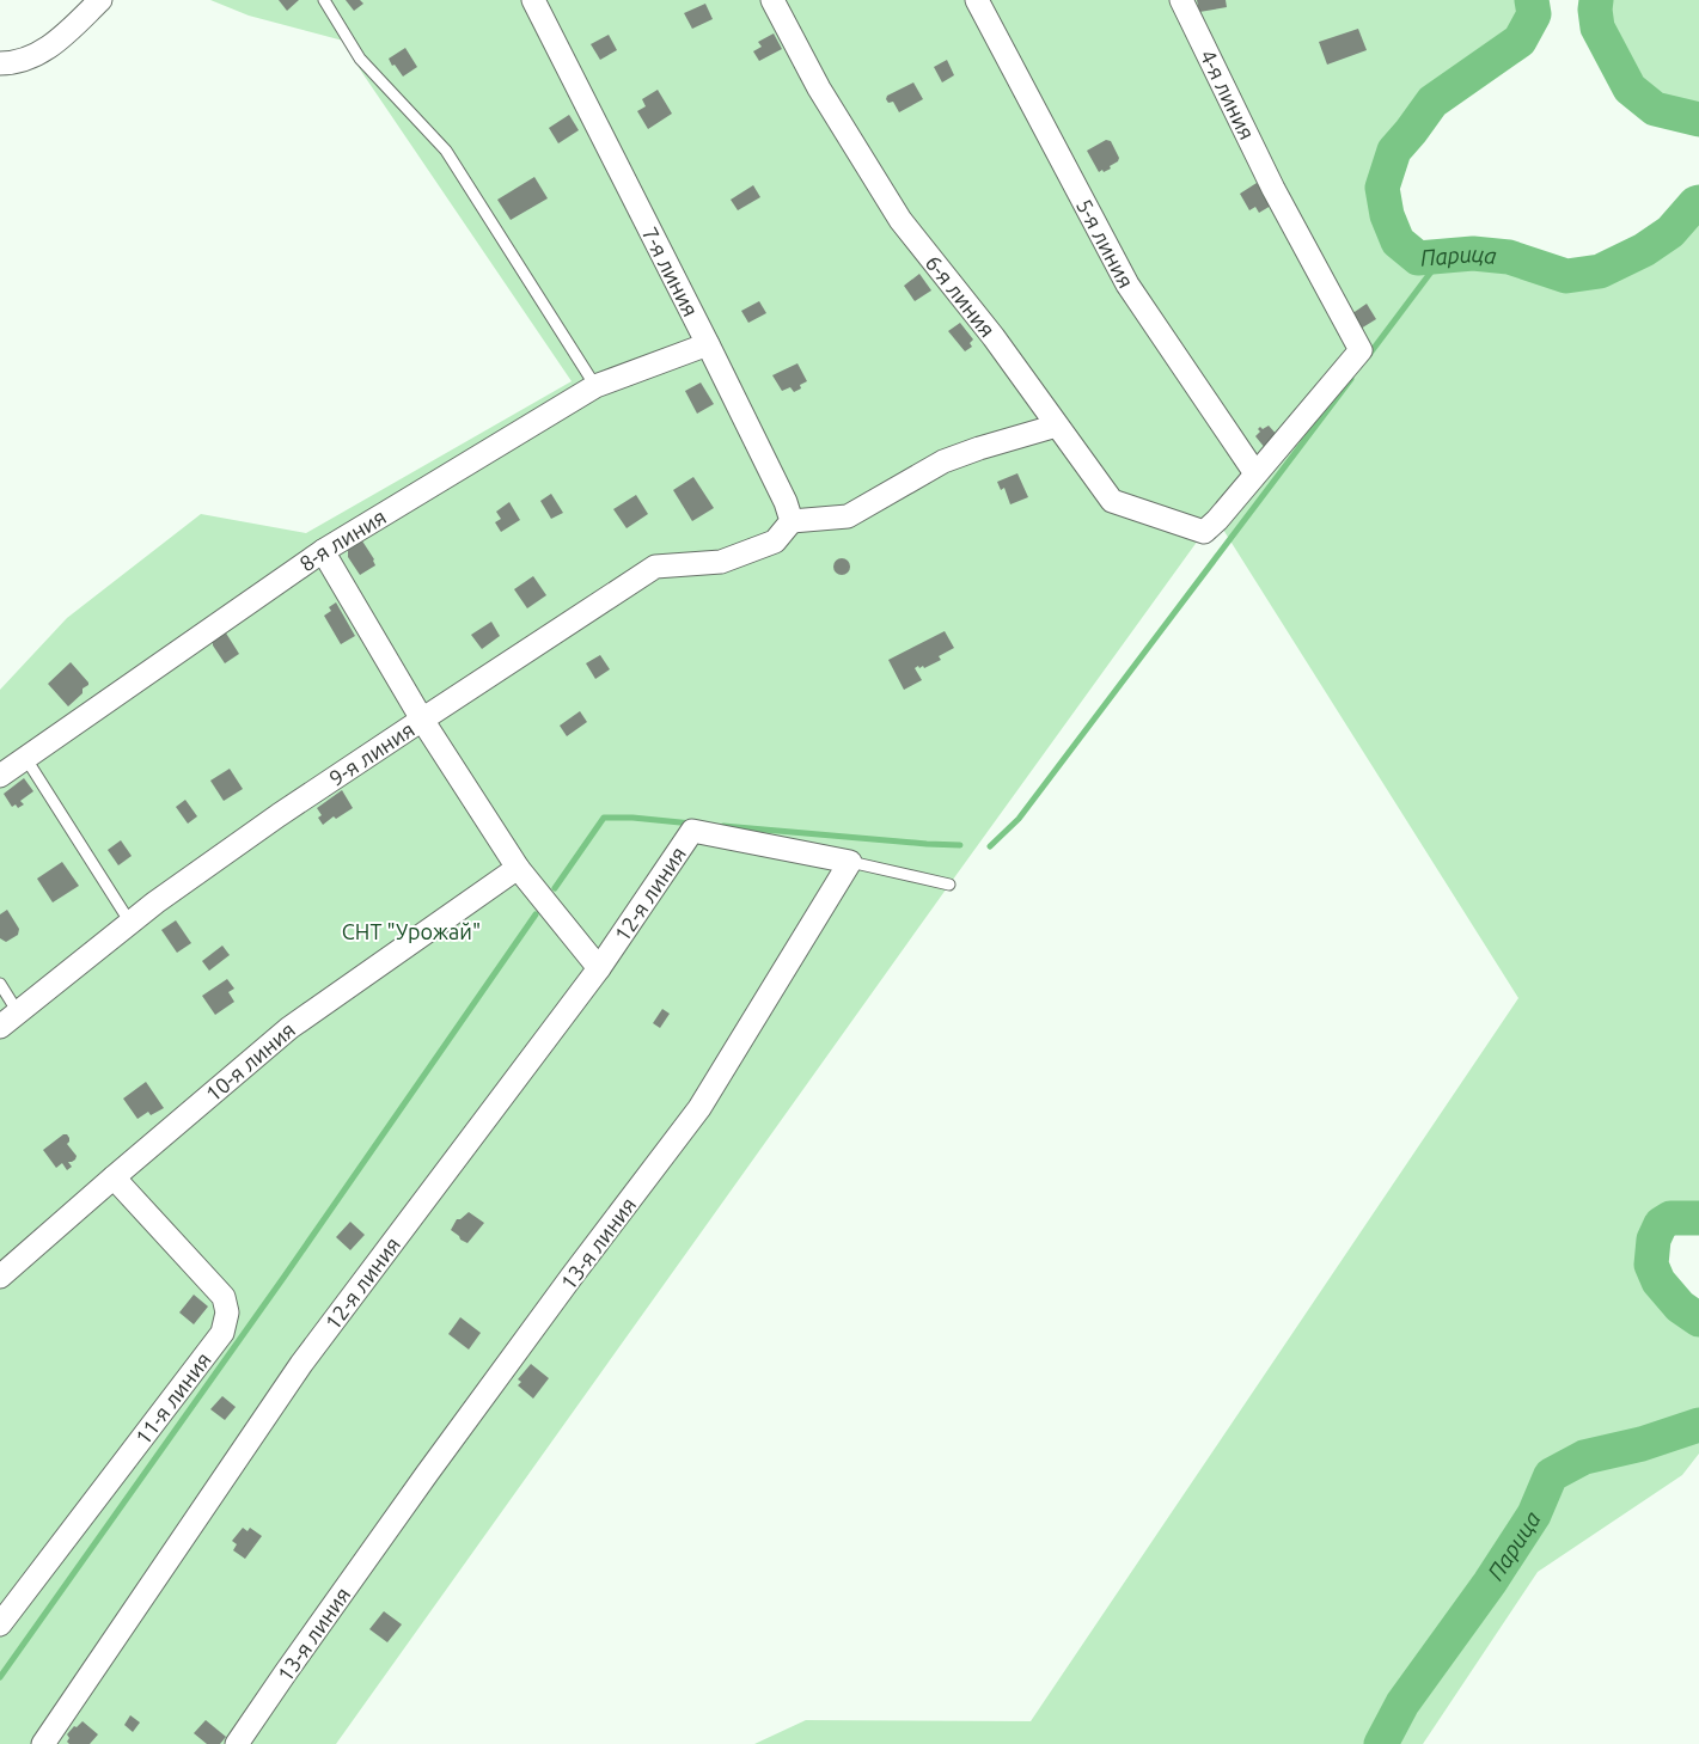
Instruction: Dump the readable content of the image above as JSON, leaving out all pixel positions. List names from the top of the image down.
{
  "streets": {
    "street": [
      "4-я линия",
      "5-я линия",
      "7-я линия",
      "6-я линия",
      "8-я линия",
      "9-я линия",
      "12-я линия",
      "10-я линия",
      "13-я линия",
      "11-я линия"
    ]
  },
  "crossings": [
    ["4-я линия", "5-я линия"],
    ["4-я линия", "6-я линия"],
    ["5-я линия", "6-я линия"],
    ["7-я линия", "8-я линия"],
    ["7-я линия", "9-я линия"],
    ["12-я линия", "13-я линия"],
    ["10-я линия", "11-я линия"]
  ],
  "water": ["Парица"],
  "parks": ["СНТ \"Урожай\""]
}
